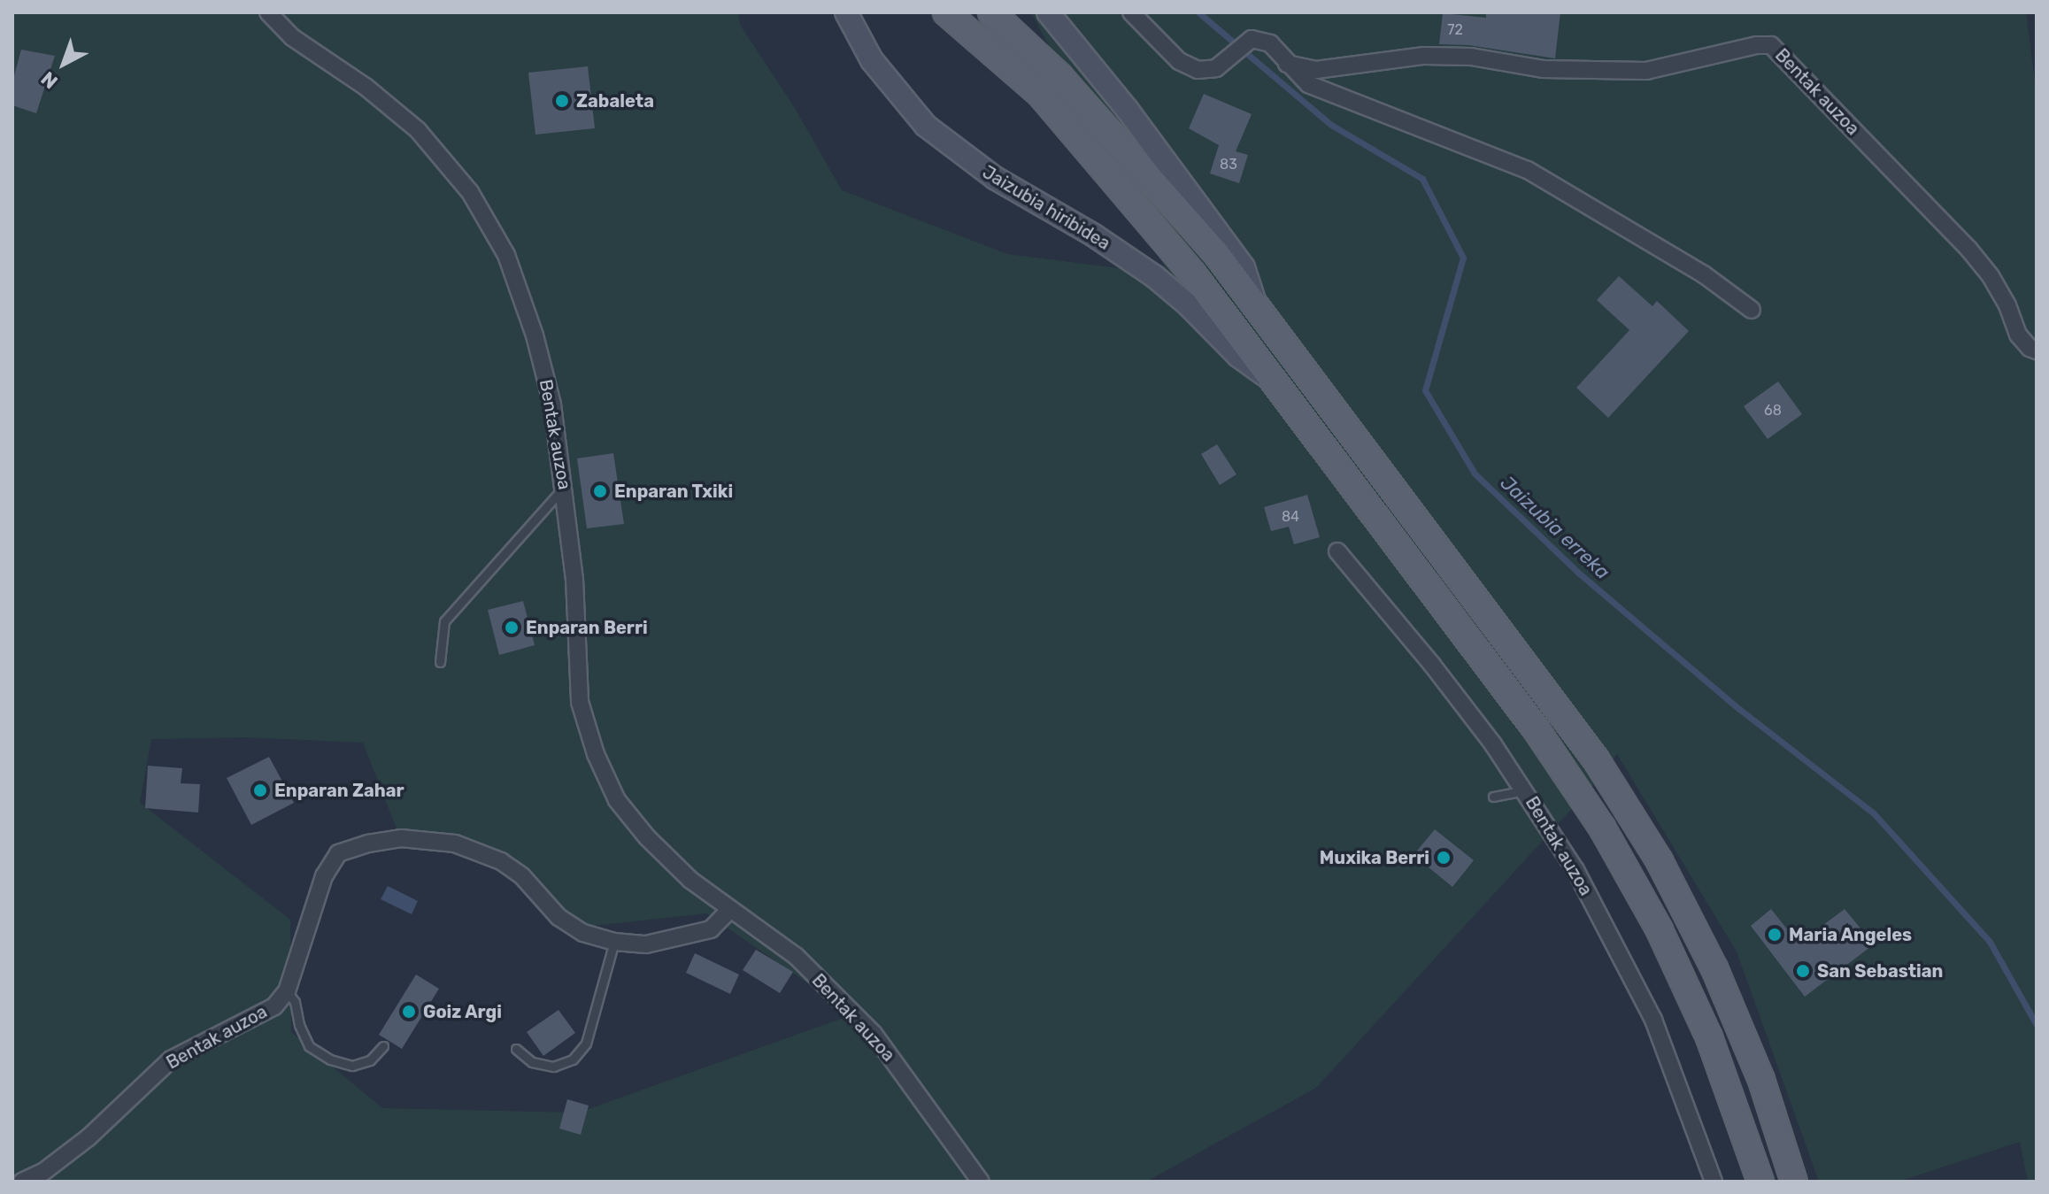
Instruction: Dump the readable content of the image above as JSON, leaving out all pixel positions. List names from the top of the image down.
{
  "streets": {
    "main road": ["Jaizubia hiribidea"],
    "street": ["Bentak auzoa"]
  },
  "water": ["Jaizubia erreka"],
  "places": [
    "Zabaleta",
    "Enparan Txiki",
    "Enparan Berri",
    "Enparan Zahar",
    "Muxika Berri",
    "Maria Angeles",
    "San Sebastian",
    "Goiz Argi"
  ],
  "house_numbers": [
    "72",
    "83",
    "68",
    "84"
  ],
  "north": "bottom left"
}
